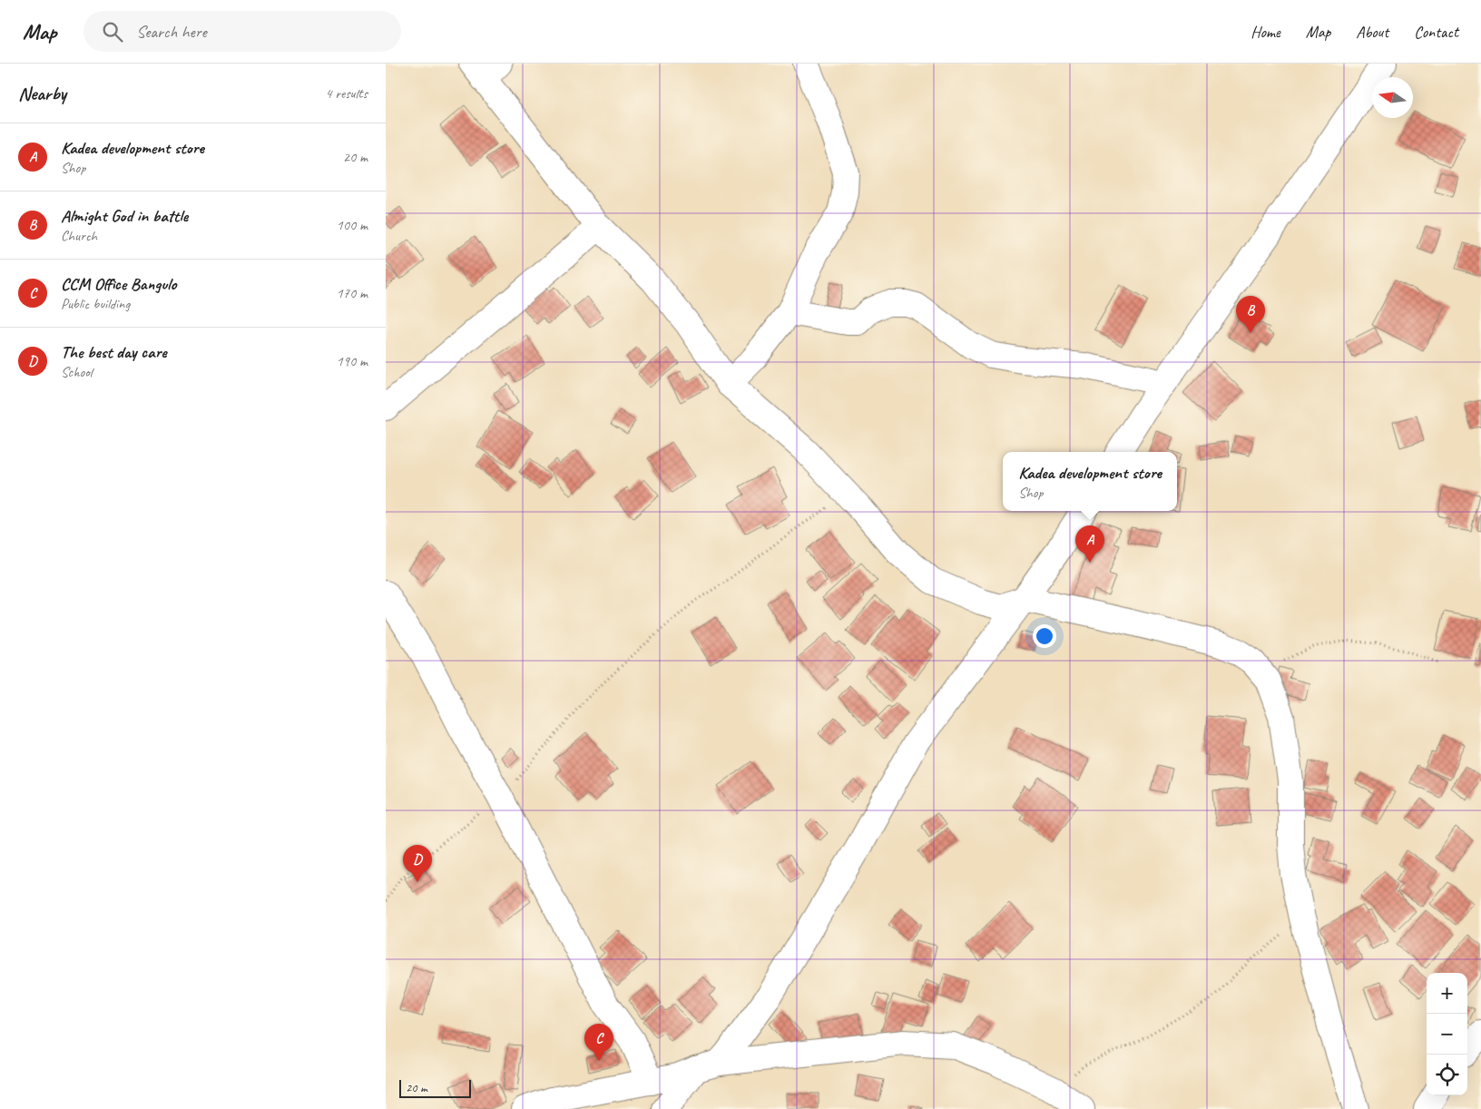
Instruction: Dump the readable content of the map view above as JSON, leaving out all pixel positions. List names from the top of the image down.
{
  "scale_bar": "20 m",
  "north": "left",
  "page": {
    "header": "Map",
    "search": "Search here",
    "nav": [
      "Home",
      "Map",
      "About",
      "Contact"
    ],
    "heading": ["Nearby", "4 results"],
    "list": [
      {
        "mark": "A",
        "name": "Kadea development store",
        "note": "Shop",
        "value": "20 m"
      },
      {
        "mark": "B",
        "name": "Almight God in battle",
        "note": "Church",
        "value": "100 m"
      },
      {
        "mark": "C",
        "name": "CCM Office Bangulo",
        "note": "Public building",
        "value": "170 m"
      },
      {
        "mark": "D",
        "name": "The best day care",
        "note": "School",
        "value": "190 m"
      }
    ],
    "pins": [
      "B",
      "A",
      "D",
      "C"
    ],
    "popup": ["Kadea development store", "Shop"],
    "map_buttons": ["+", "−"],
    "scale": "20 m"
  }
}
